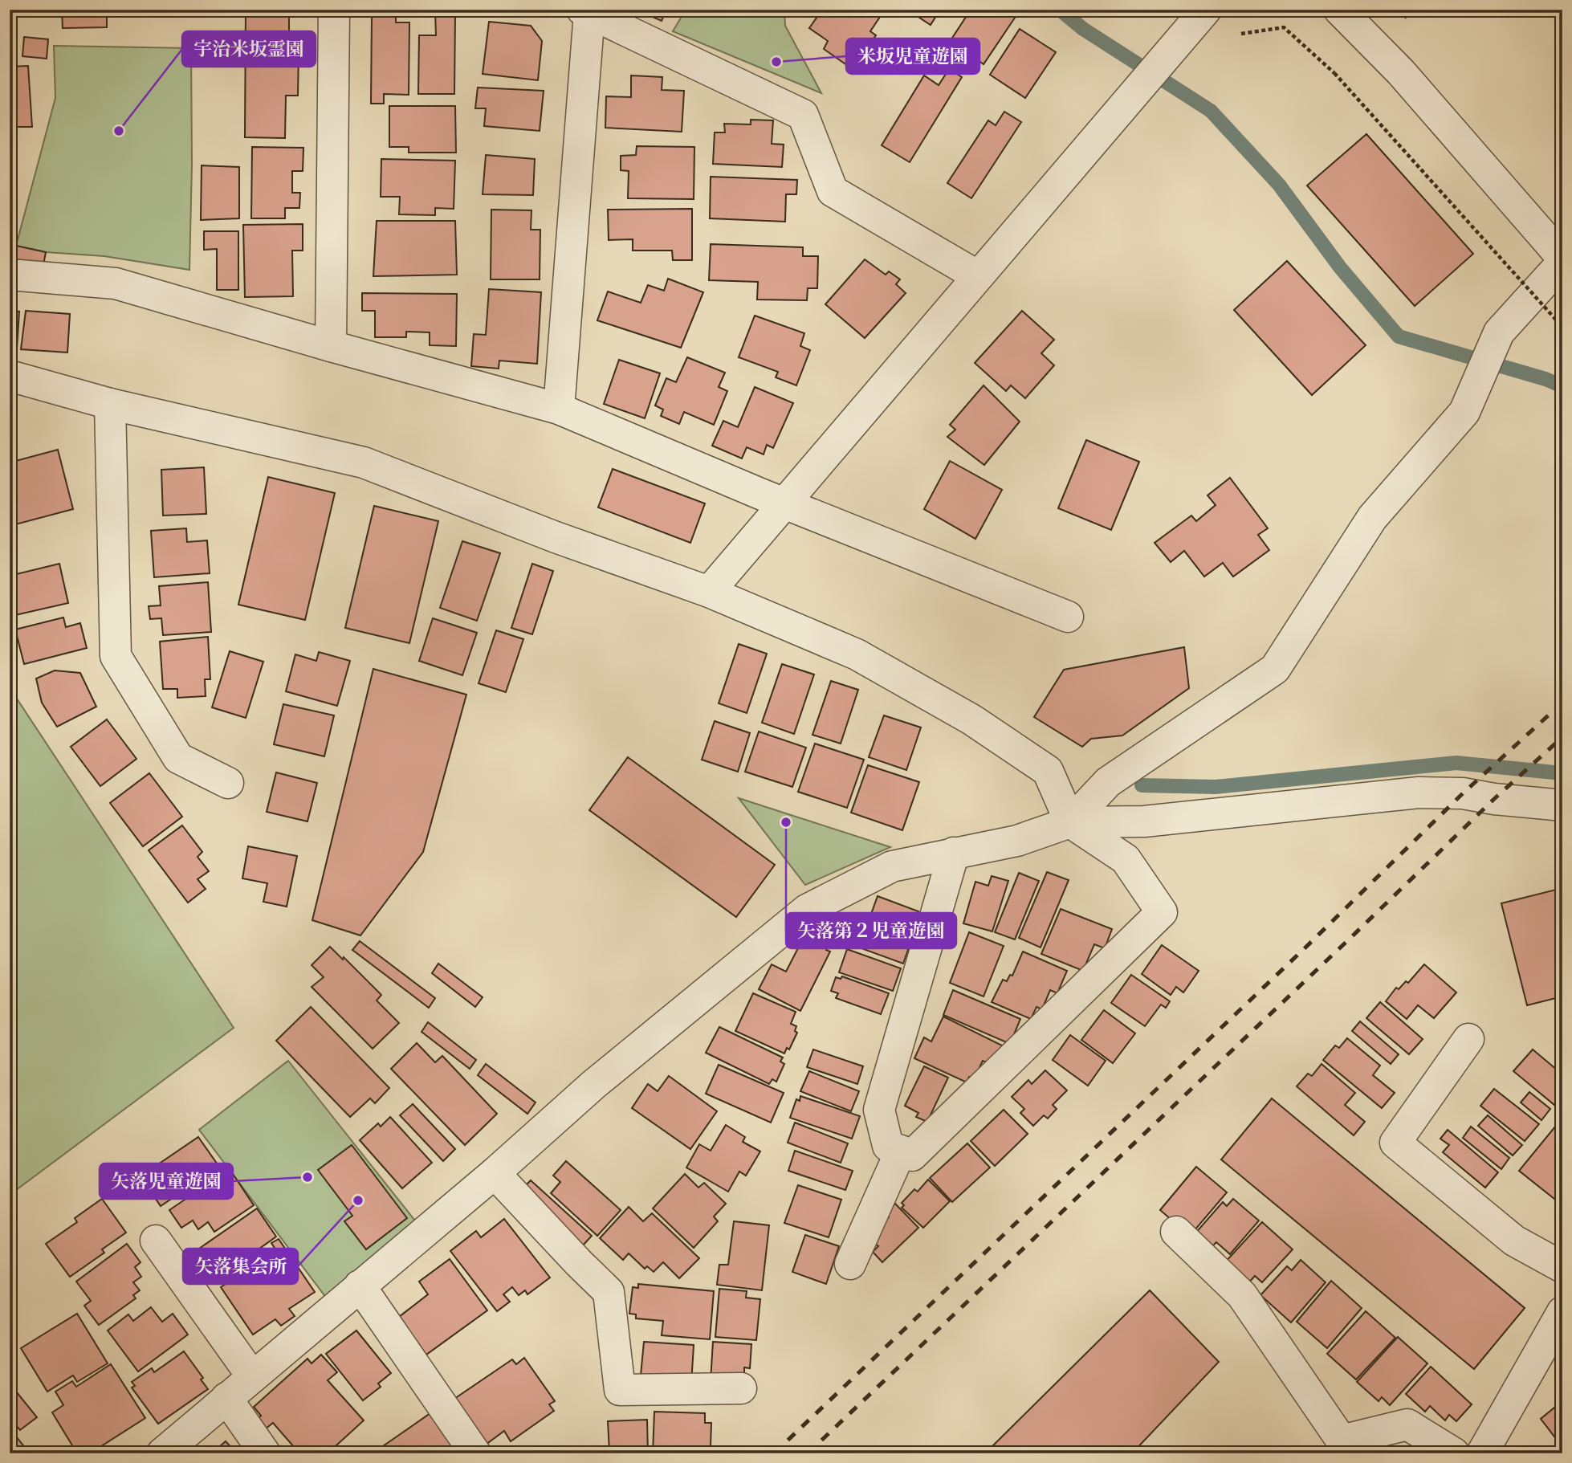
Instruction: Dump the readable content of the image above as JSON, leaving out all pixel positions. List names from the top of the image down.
{
  "places": [
    "米坂児童遊園",
    "宇治米坂霊園",
    "矢落第２児童遊園",
    "矢落児童遊園",
    "矢落集会所"
  ]
}
